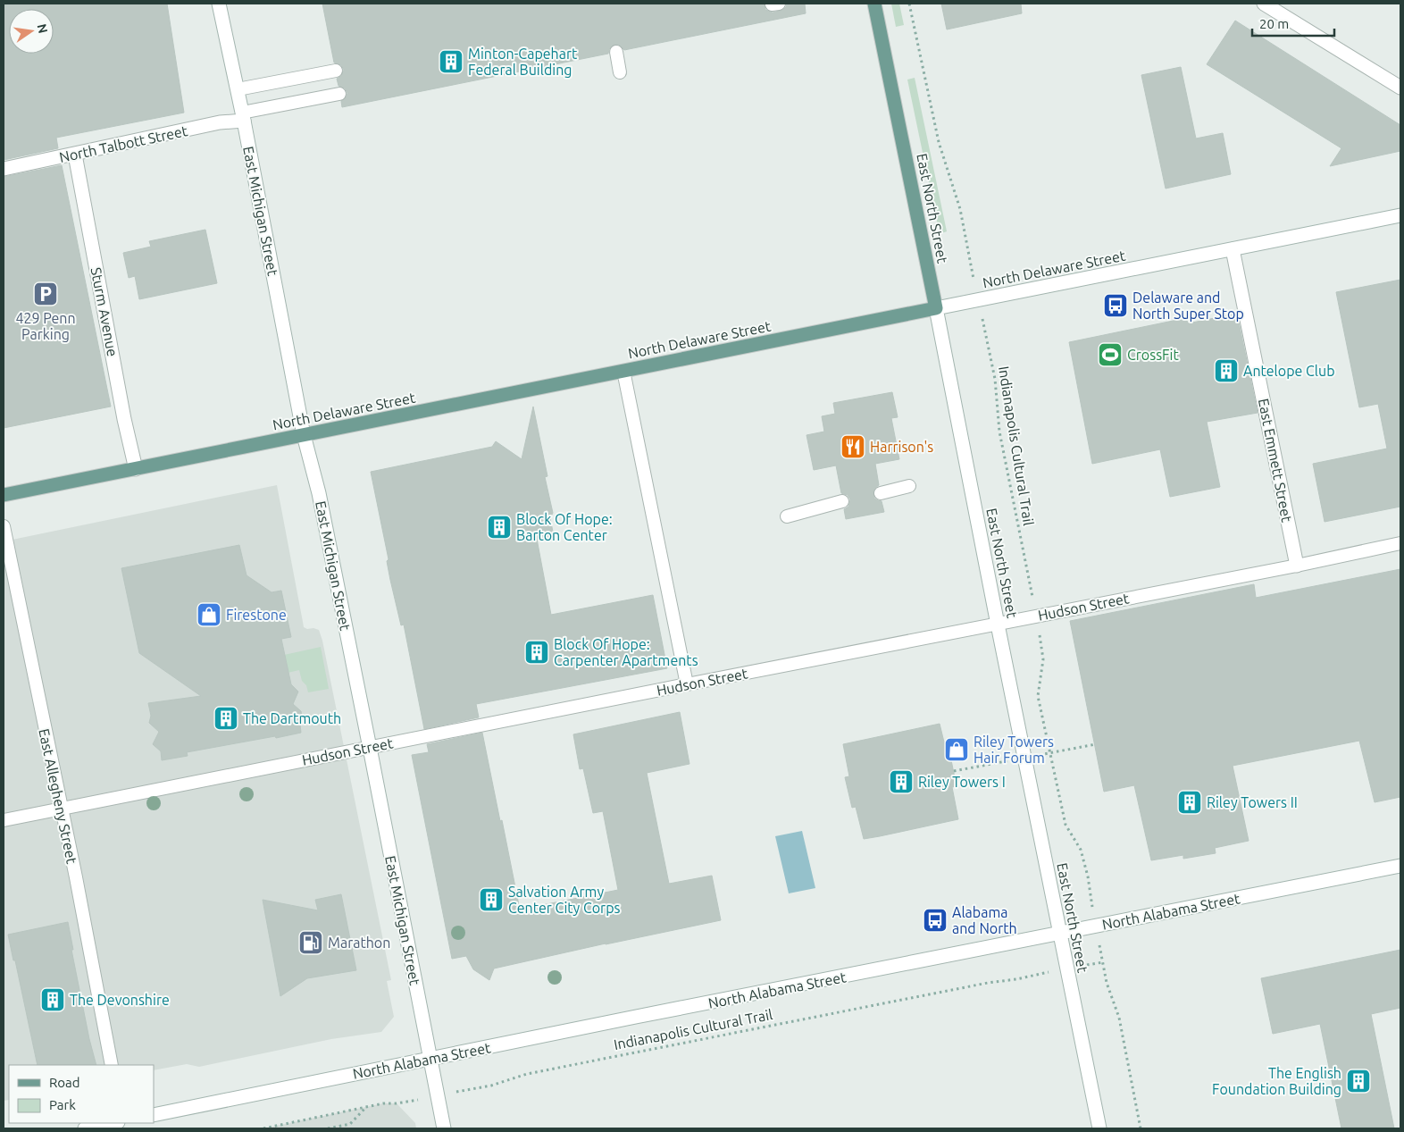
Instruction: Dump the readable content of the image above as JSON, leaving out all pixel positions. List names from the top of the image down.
{
  "streets": {
    "main road": [
      "North Talbott Street",
      "East North Street",
      "East Michigan Street",
      "North Delaware Street",
      "Sturm Avenue",
      "East Emmett Street",
      "North Alabama Street"
    ],
    "lane": ["Hudson Street", "East Allegheny Street"],
    "path": ["Indianapolis Cultural Trail"]
  },
  "crossings": [
    ["North Talbott Street", "East Michigan Street"],
    ["North Talbott Street", "Sturm Avenue"],
    ["East North Street", "North Delaware Street"],
    ["East North Street", "Hudson Street"],
    ["East North Street", "North Alabama Street"],
    ["East Michigan Street", "North Delaware Street"],
    ["East Michigan Street", "Indianapolis Cultural Trail"],
    ["East Michigan Street", "Hudson Street"],
    ["East Michigan Street", "North Alabama Street"],
    ["North Delaware Street", "Sturm Avenue"],
    ["North Delaware Street", "Indianapolis Cultural Trail"],
    ["North Delaware Street", "East Emmett Street"],
    ["Indianapolis Cultural Trail", "Hudson Street"],
    ["East Emmett Street", "Hudson Street"],
    ["Hudson Street", "East Allegheny Street"]
  ],
  "places": {
    "building": [
      "Minton-Capehart Federal Building",
      "Antelope Club",
      "Block Of Hope: Barton Center",
      "Block Of Hope: Carpenter Apartments",
      "The Dartmouth",
      "Riley Towers I",
      "Riley Towers II",
      "Salvation Army Center City Corps",
      "The Devonshire",
      "The English Foundation Building"
    ],
    "parking": ["429 Penn Parking"],
    "bus stop": ["Delaware and North Super Stop", "Alabama and North"],
    "sports": ["CrossFit"],
    "restaurant": ["Harrison's"],
    "shop": ["Firestone", "Riley Towers Hair Forum"],
    "fuel station": ["Marathon"]
  },
  "legend": ["Road", "Park"],
  "scale_bar": "20 m",
  "north": "right"
}
